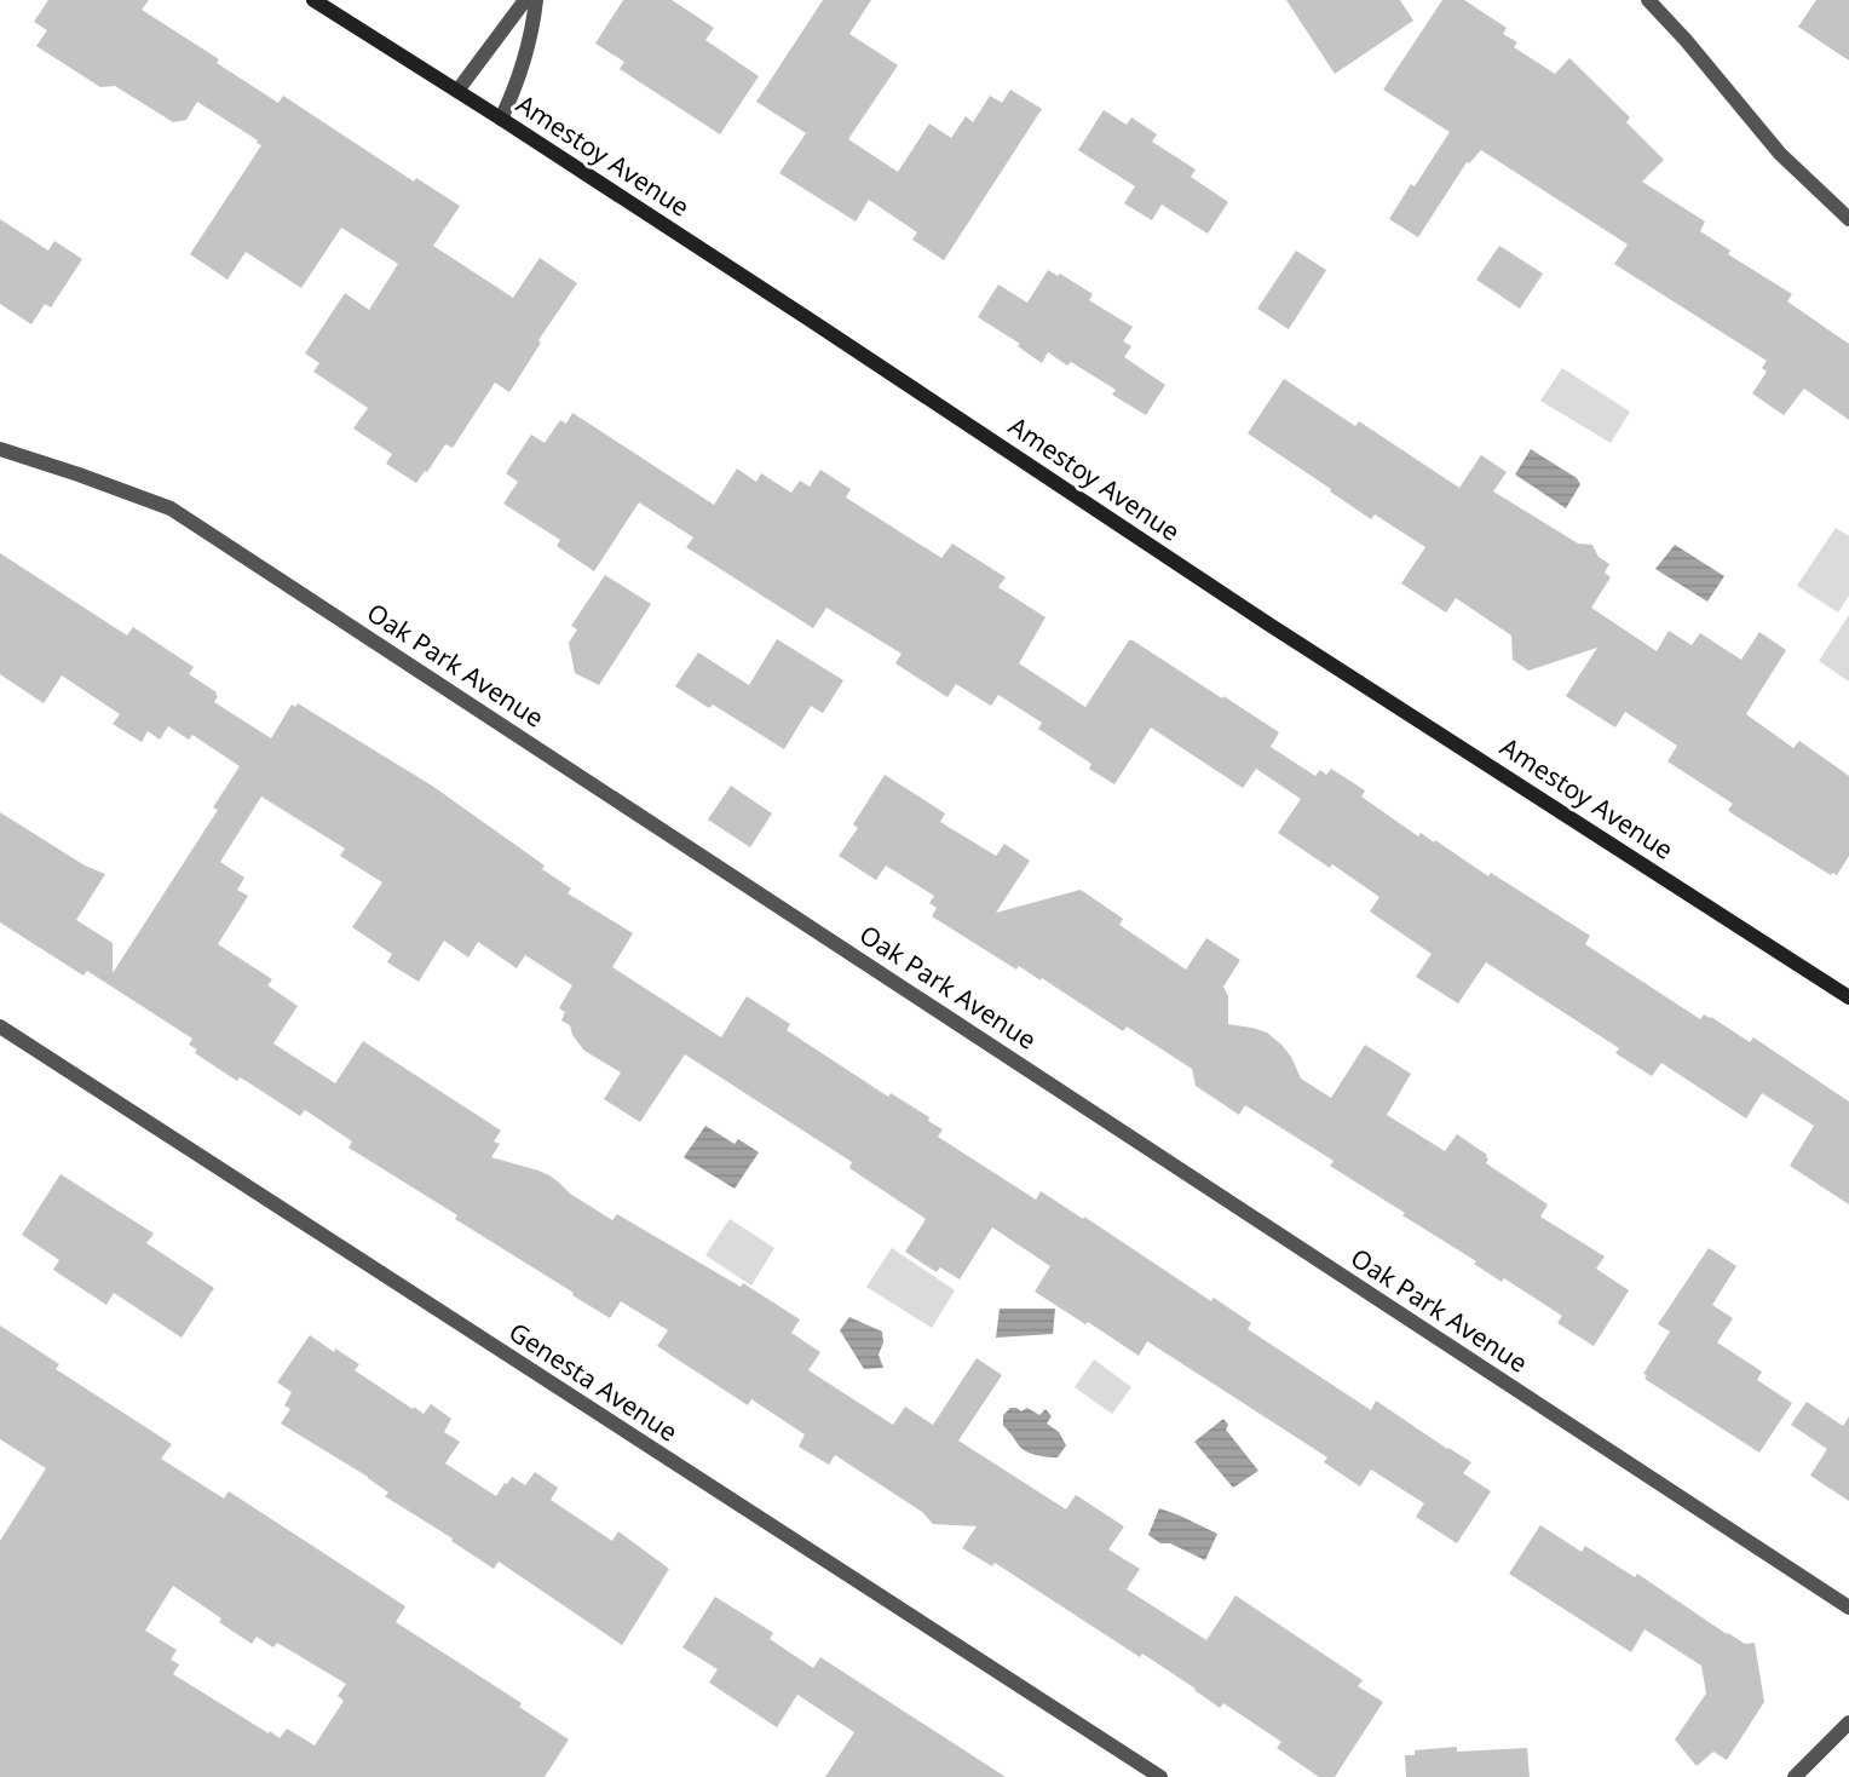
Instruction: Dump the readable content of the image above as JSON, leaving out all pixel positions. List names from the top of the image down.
{
  "streets": {
    "street": ["Amestoy Avenue", "Oak Park Avenue", "Genesta Avenue"]
  }
}
